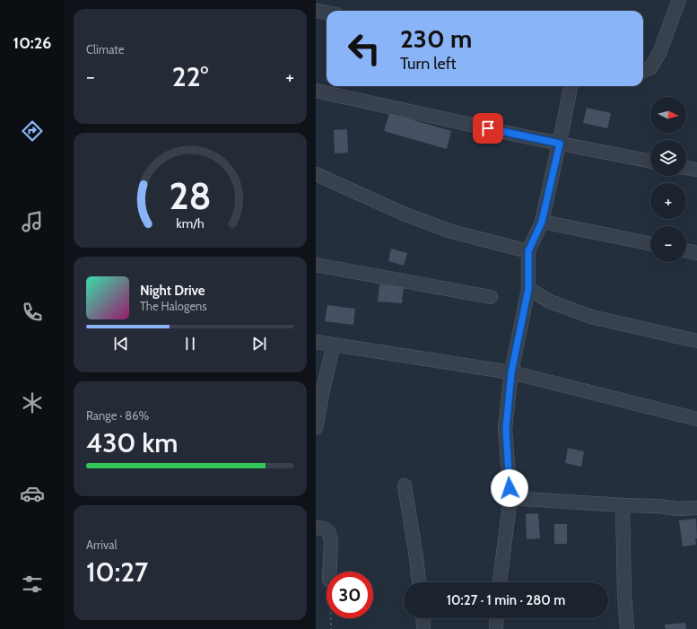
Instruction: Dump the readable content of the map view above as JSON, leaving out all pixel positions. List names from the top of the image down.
{
  "north": "right",
  "page": {
    "tabs": "10:26",
    "tile": [
      "Climate",
      ["Range · 86%", "430 km"],
      ["Arrival", "10:27"]
    ],
    "turn": ["230 m", "Turn left"],
    "heat": ["−", "22°", "+"],
    "map_buttons": ["+", "−"],
    "song": ["Night Drive", "The Halogens"],
    "limit": "30",
    "trip": "10:27 · 1 min · 280 m",
    "gauge": ["28", "km/h"]
  }
}
